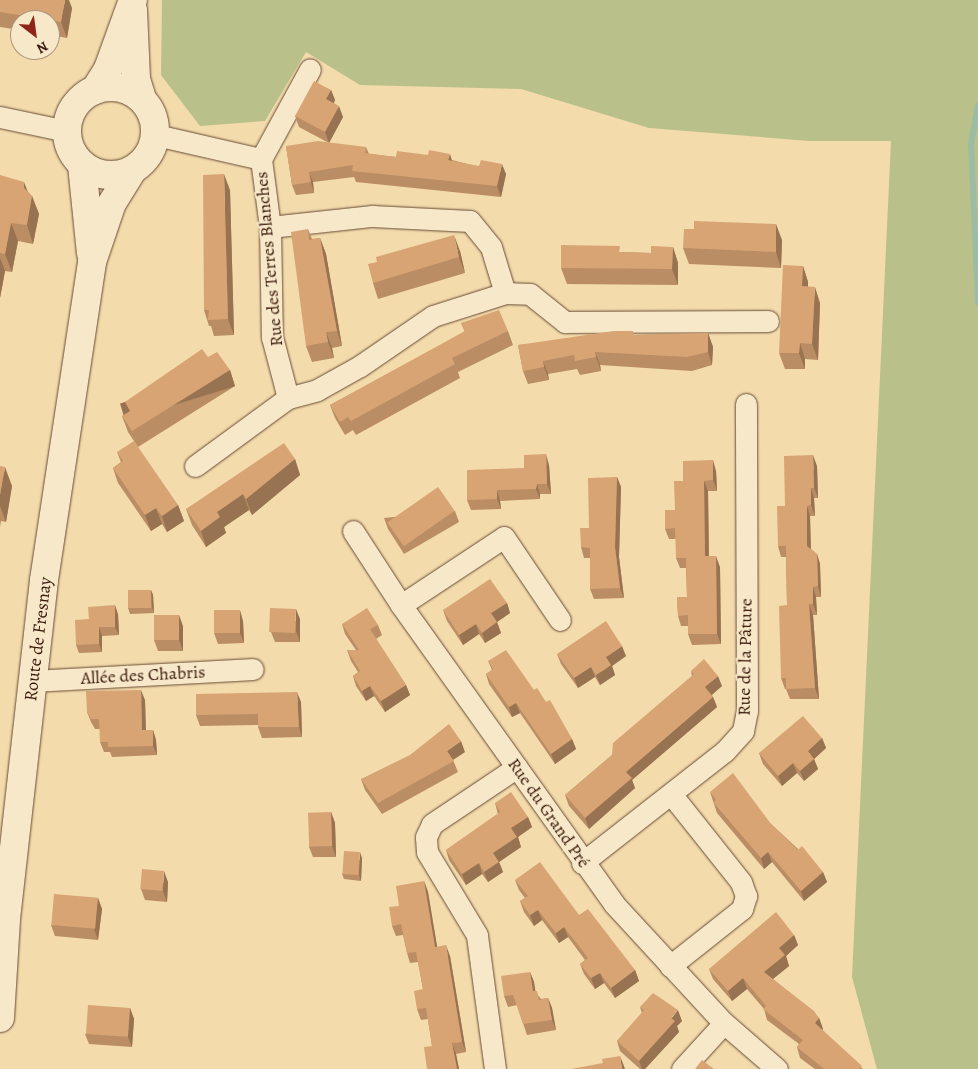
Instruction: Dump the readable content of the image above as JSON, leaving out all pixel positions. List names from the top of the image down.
{
  "streets": {
    "street": [
      "Rue des Terres Blanches",
      "Route de Fresnay",
      "Rue de la Pâture",
      "Allée des Chabris",
      "Rue du Grand Pré"
    ]
  },
  "crossings": [
    ["Rue des Terres Blanches", "Route de Fresnay"],
    ["Route de Fresnay", "Allée des Chabris"],
    ["Rue de la Pâture", "Rue du Grand Pré"]
  ],
  "north": "bottom right"
}
